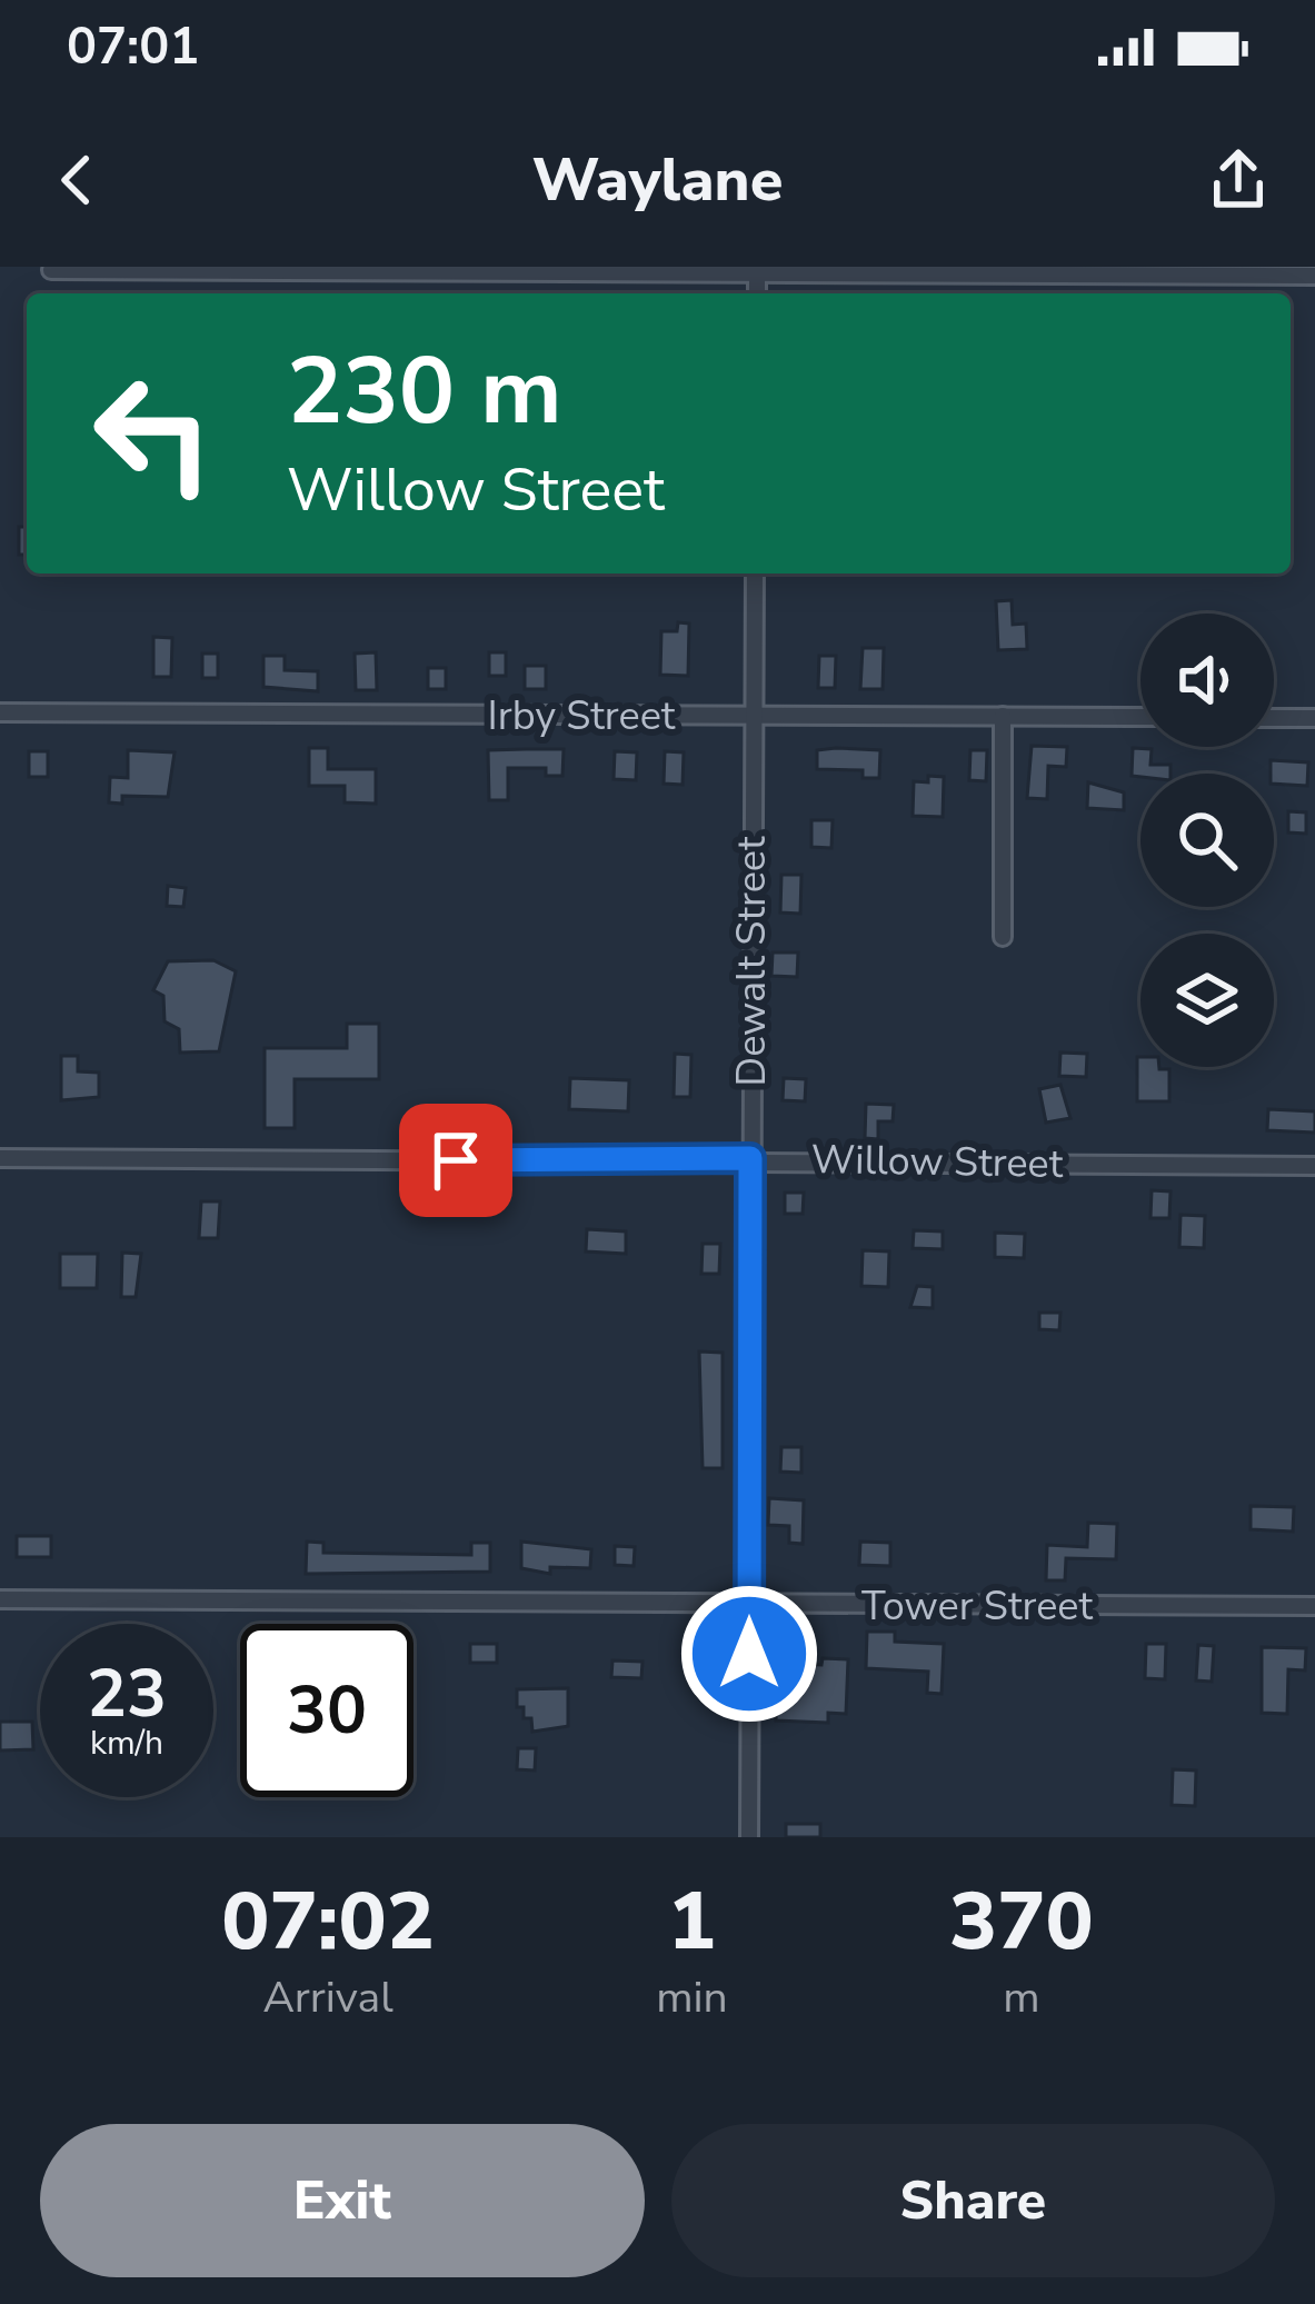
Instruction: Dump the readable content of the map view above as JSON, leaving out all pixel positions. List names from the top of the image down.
{
  "streets": {
    "street": [
      "Irby Street",
      "Dewalt Street",
      "Willow Street",
      "Tower Street"
    ]
  },
  "crossings": [
    ["Irby Street", "Dewalt Street"],
    ["Dewalt Street", "Willow Street"],
    ["Dewalt Street", "Tower Street"]
  ],
  "page": {
    "status": "07:01",
    "header": "Waylane",
    "turn": ["230 m", "Willow Street"],
    "speed": "23 km/h",
    "limit": "30",
    "eta": [
      "07:02",
      "Arrival",
      "1",
      "min",
      "370",
      "m"
    ],
    "buttons": ["Exit", "Share"]
  }
}
